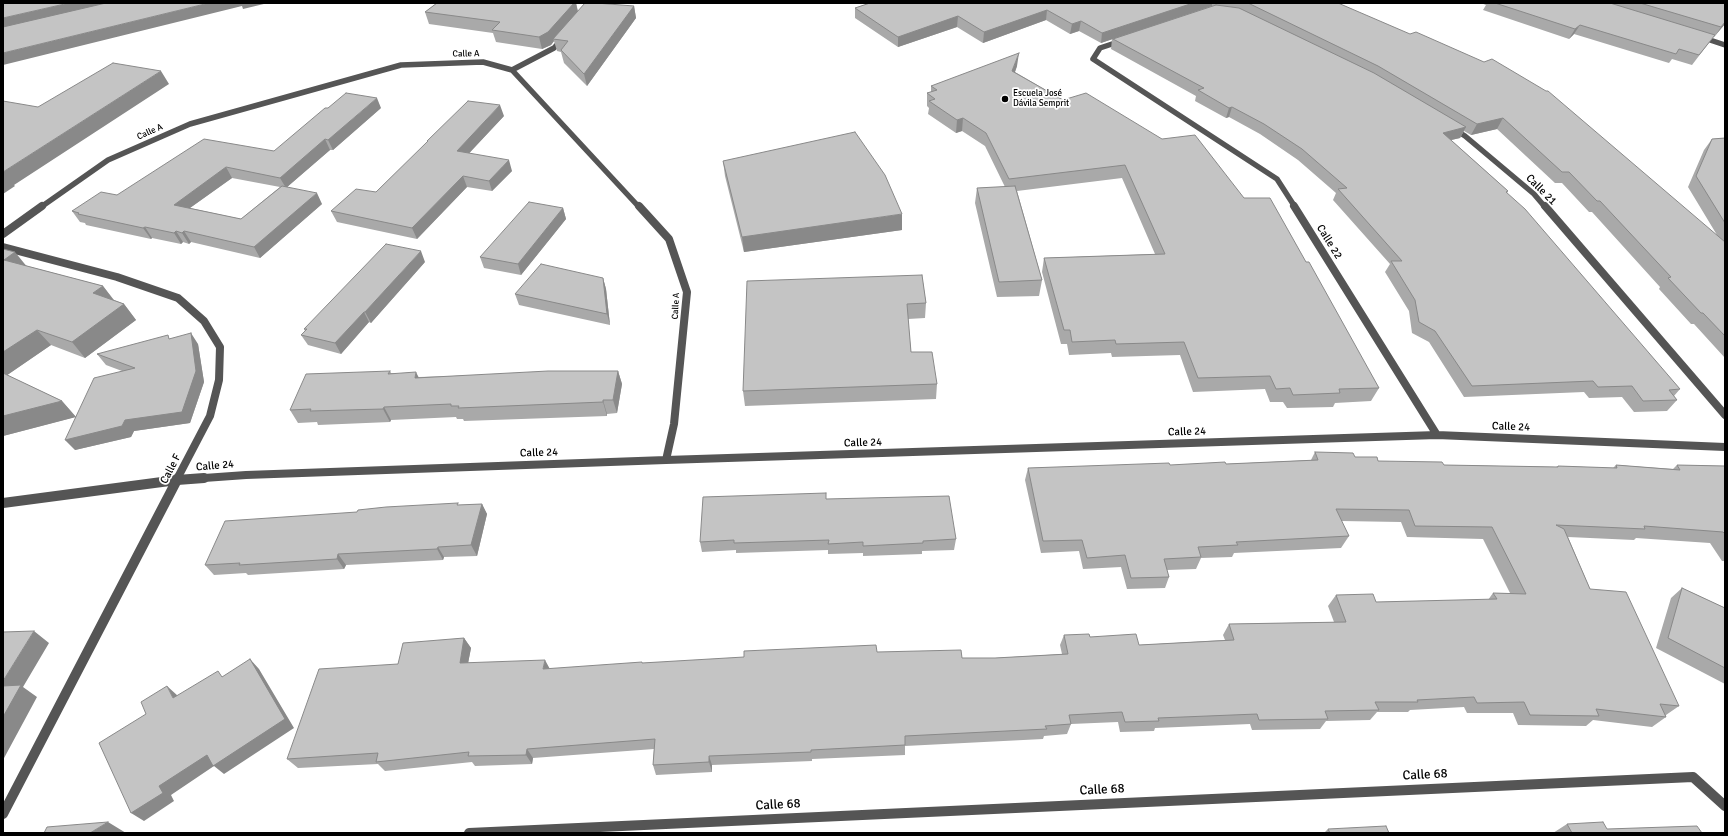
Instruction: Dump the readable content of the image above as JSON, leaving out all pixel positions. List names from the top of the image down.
{
  "streets": {
    "street": [
      "Calle A",
      "Calle 21",
      "Calle 22",
      "Calle 24",
      "Calle F",
      "Calle 68"
    ]
  },
  "crossings": [
    ["Calle A", "Calle 24"],
    ["Calle 22", "Calle 24"],
    ["Calle 24", "Calle F"]
  ],
  "places": ["Escuela José Dávila Semprit"]
}
